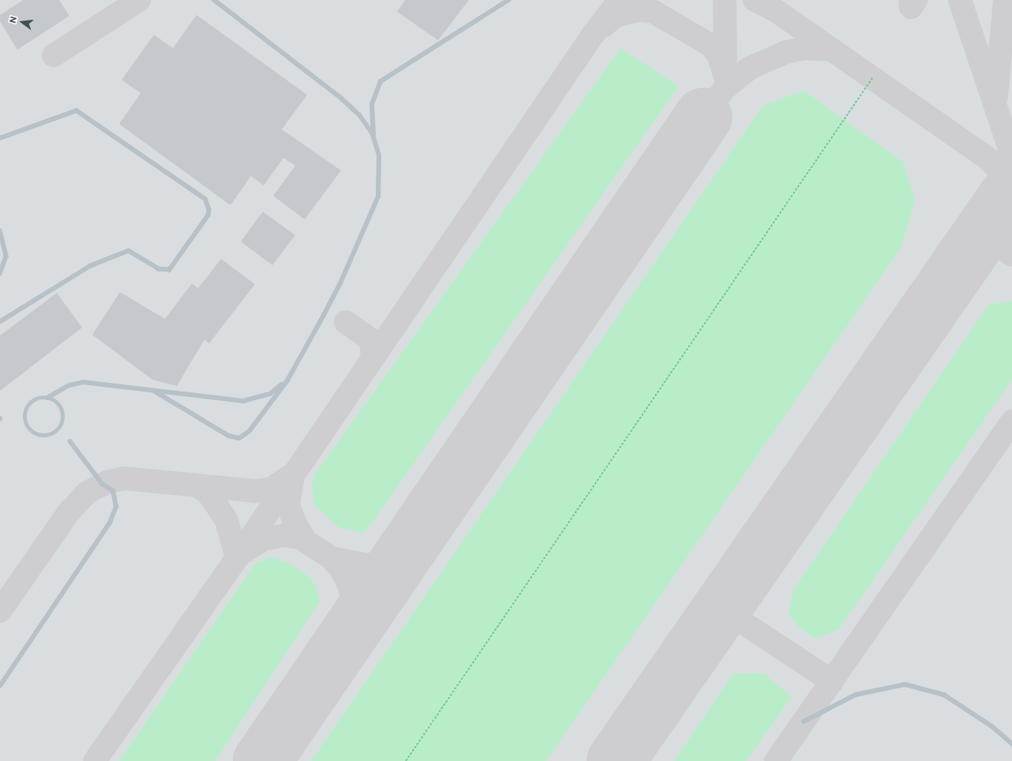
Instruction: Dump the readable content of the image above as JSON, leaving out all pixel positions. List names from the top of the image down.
{
  "north": "left"
}
